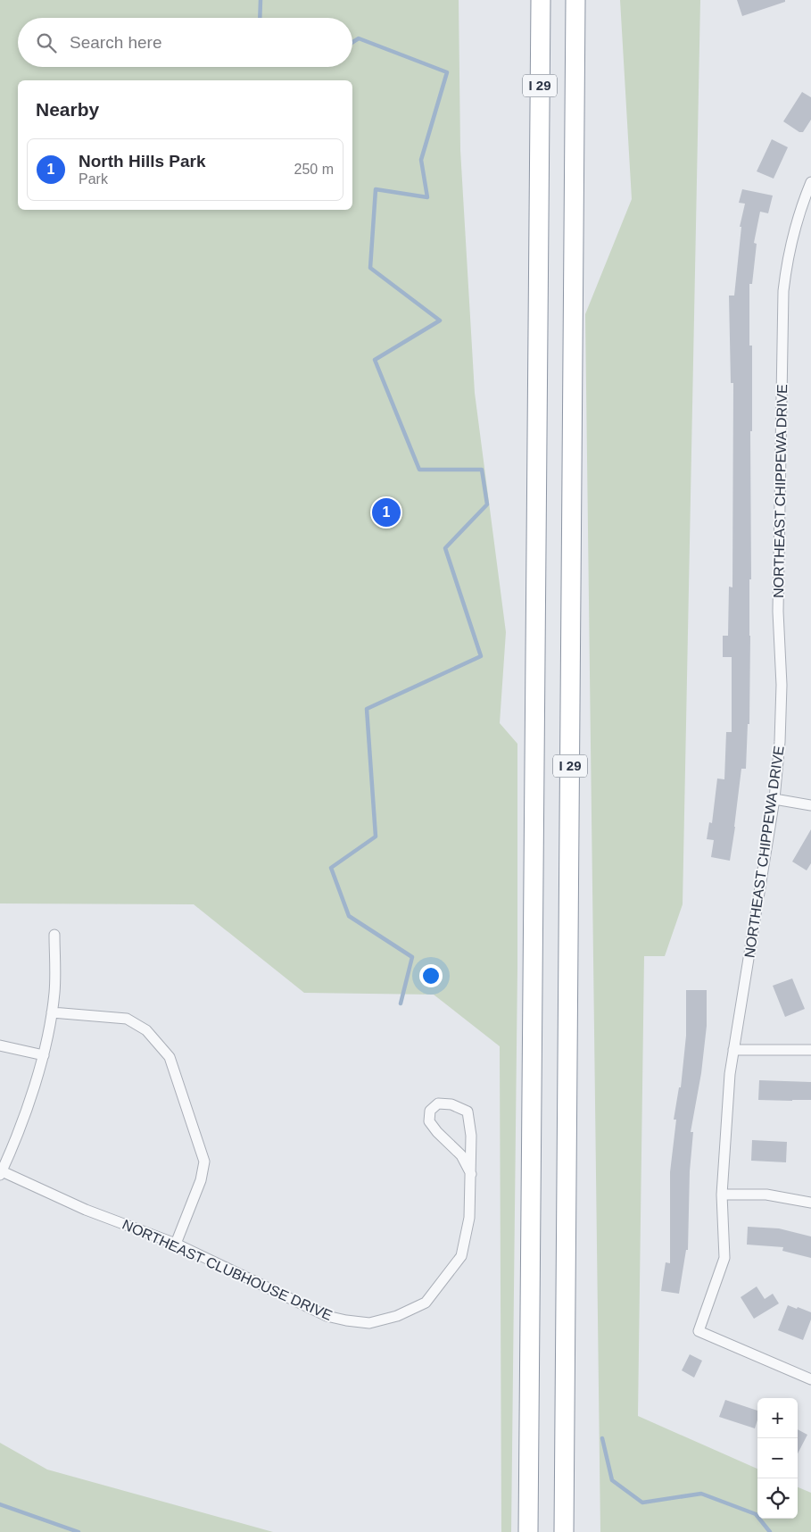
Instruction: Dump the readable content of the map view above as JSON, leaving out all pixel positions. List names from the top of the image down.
{
  "streets": {
    "highway": ["I 29"],
    "street": ["NORTHEAST CHIPPEWA DRIVE", "NORTHEAST CLUBHOUSE DRIVE"]
  },
  "page": {
    "search": "Search here",
    "heading": "Nearby",
    "list": [
      {
        "mark": "1",
        "name": "North Hills Park",
        "note": "Park",
        "value": "250 m"
      }
    ],
    "pins": "1",
    "map_buttons": ["+", "−"]
  }
}
